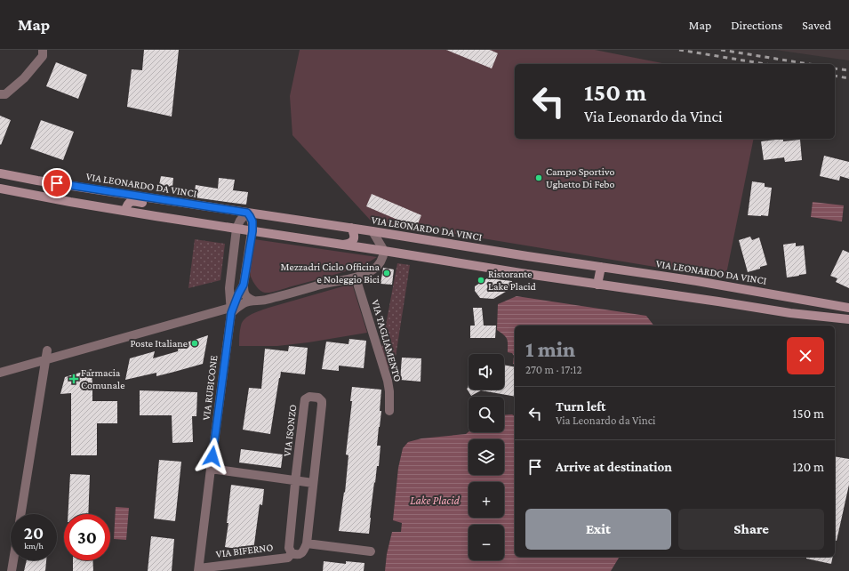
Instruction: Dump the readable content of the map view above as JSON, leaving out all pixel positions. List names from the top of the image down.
{
  "streets": {
    "street": [
      "VIA LEONARDO DA VINCI",
      "VIA TAGLIAMENTO",
      "VIA RUBICONE",
      "VIA ISONZO",
      "VIA BIFERNO"
    ]
  },
  "crossings": [
    ["VIA LEONARDO DA VINCI", "VIA RUBICONE"],
    ["VIA RUBICONE", "VIA BIFERNO"],
    ["VIA ISONZO", "VIA BIFERNO"]
  ],
  "water": ["Lake Placid"],
  "places": {
    "other": [
      "Campo Sportivo Ughetto Di Febo",
      "Mezzadri Ciclo Officina e Noleggio Bici",
      "Ristorante Lake Placid",
      "Poste Italiane"
    ],
    "health": ["Farmacia Comunale"]
  },
  "page": {
    "header": "Map",
    "nav": ["Map", "Directions", "Saved"],
    "turn": ["150 m", "Via Leonardo da Vinci"],
    "heading": ["1 min", "270 m · 17:12"],
    "map_buttons": ["+", "−"],
    "list": [
      {
        "name": "Turn left",
        "note": "Via Leonardo da Vinci",
        "value": "150 m"
      },
      {
        "name": "Arrive at destination",
        "value": "120 m"
      }
    ],
    "buttons": ["Exit", "Share"],
    "speed": "20 km/h",
    "limit": "30"
  }
}
